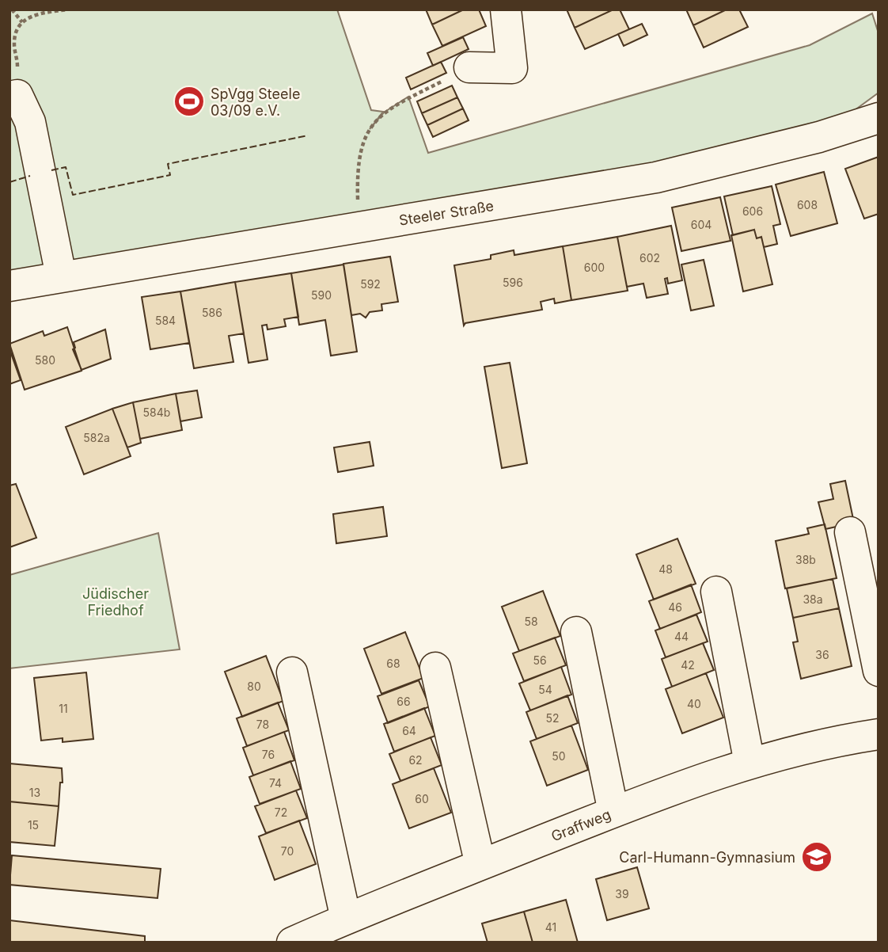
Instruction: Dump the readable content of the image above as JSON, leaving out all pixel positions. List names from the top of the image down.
{
  "streets": {
    "main road": ["Steeler Straße", "Graffweg"]
  },
  "parks": ["Jüdischer Friedhof"],
  "places": {
    "sports": ["SpVgg Steele 03/09 e.V."],
    "school or university": ["Carl-Humann-Gymnasium"]
  },
  "house_numbers": [
    "608",
    "606",
    "604",
    "602",
    "600",
    "596",
    "592",
    "590",
    "586",
    "584",
    "580",
    "584b",
    "582a",
    "38b",
    "48",
    "38a",
    "46",
    "58",
    "44",
    "36",
    "56",
    "68",
    "42",
    "80",
    "54",
    "66",
    "40",
    "11",
    "52",
    "78",
    "64",
    "76",
    "50",
    "62",
    "74",
    "13",
    "60",
    "72",
    "15",
    "70",
    "39",
    "41"
  ]
}
